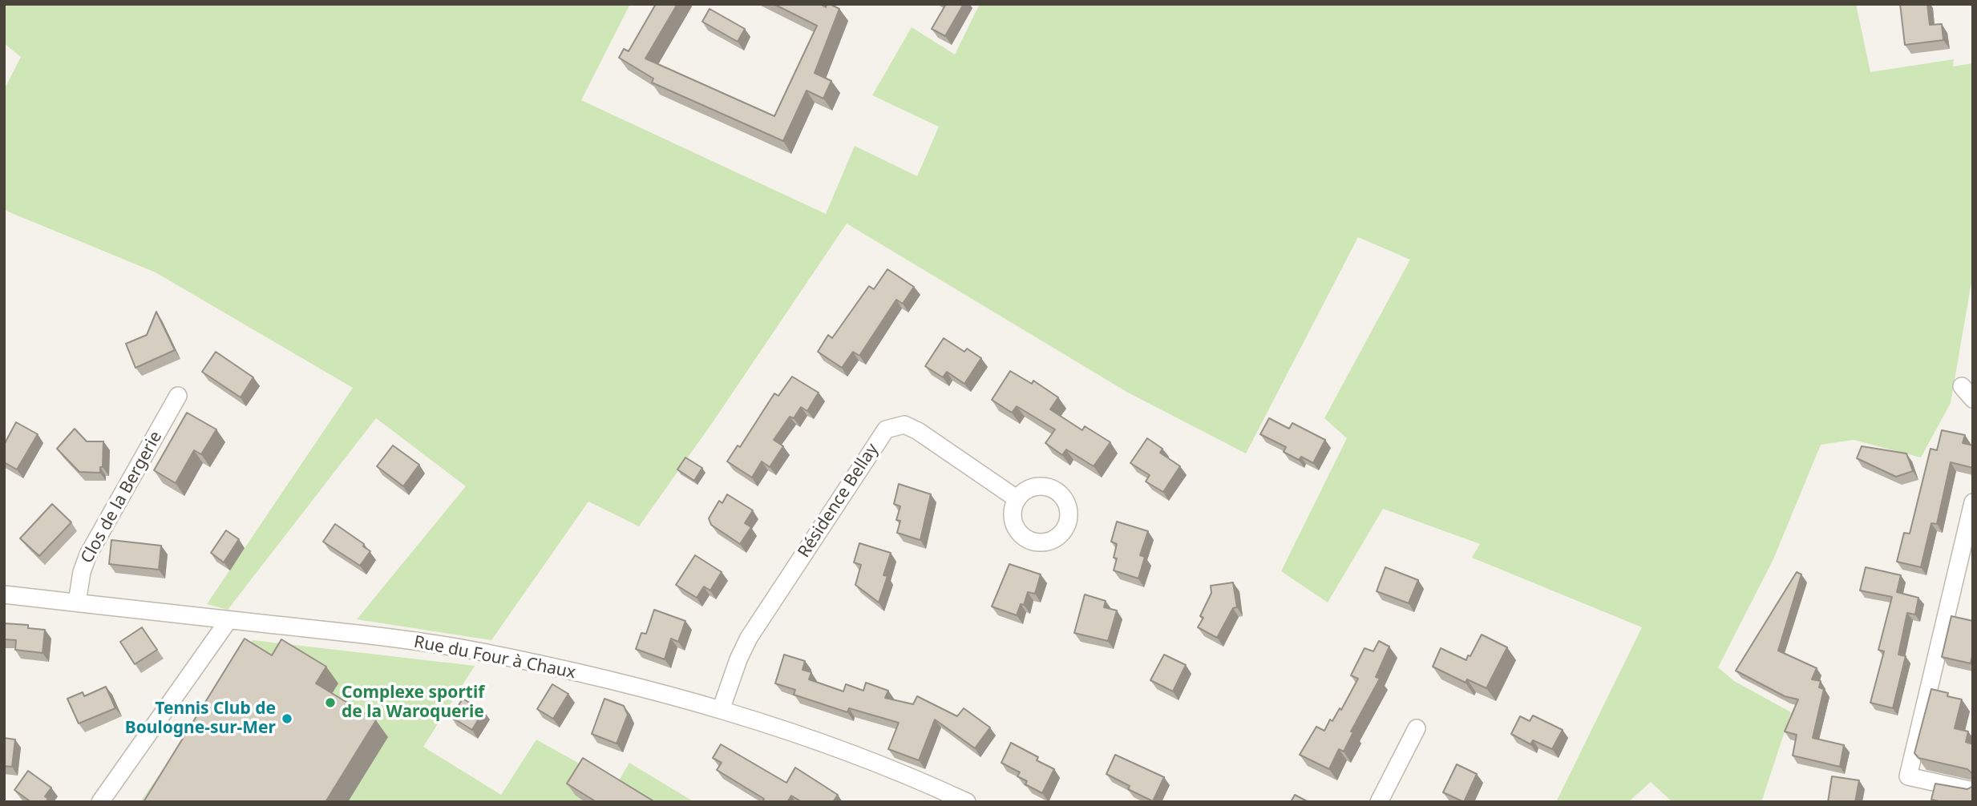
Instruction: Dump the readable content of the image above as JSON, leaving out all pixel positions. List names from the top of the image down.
{
  "streets": {
    "street": ["Clos de la Bergerie", "Résidence Bellay", "Rue du Four à Chaux"]
  },
  "crossings": [
    ["Clos de la Bergerie", "Rue du Four à Chaux"],
    ["Résidence Bellay", "Rue du Four à Chaux"]
  ],
  "places": ["Complexe sportif de la Waroquerie", "Tennis Club de Boulogne-sur-Mer"]
}
